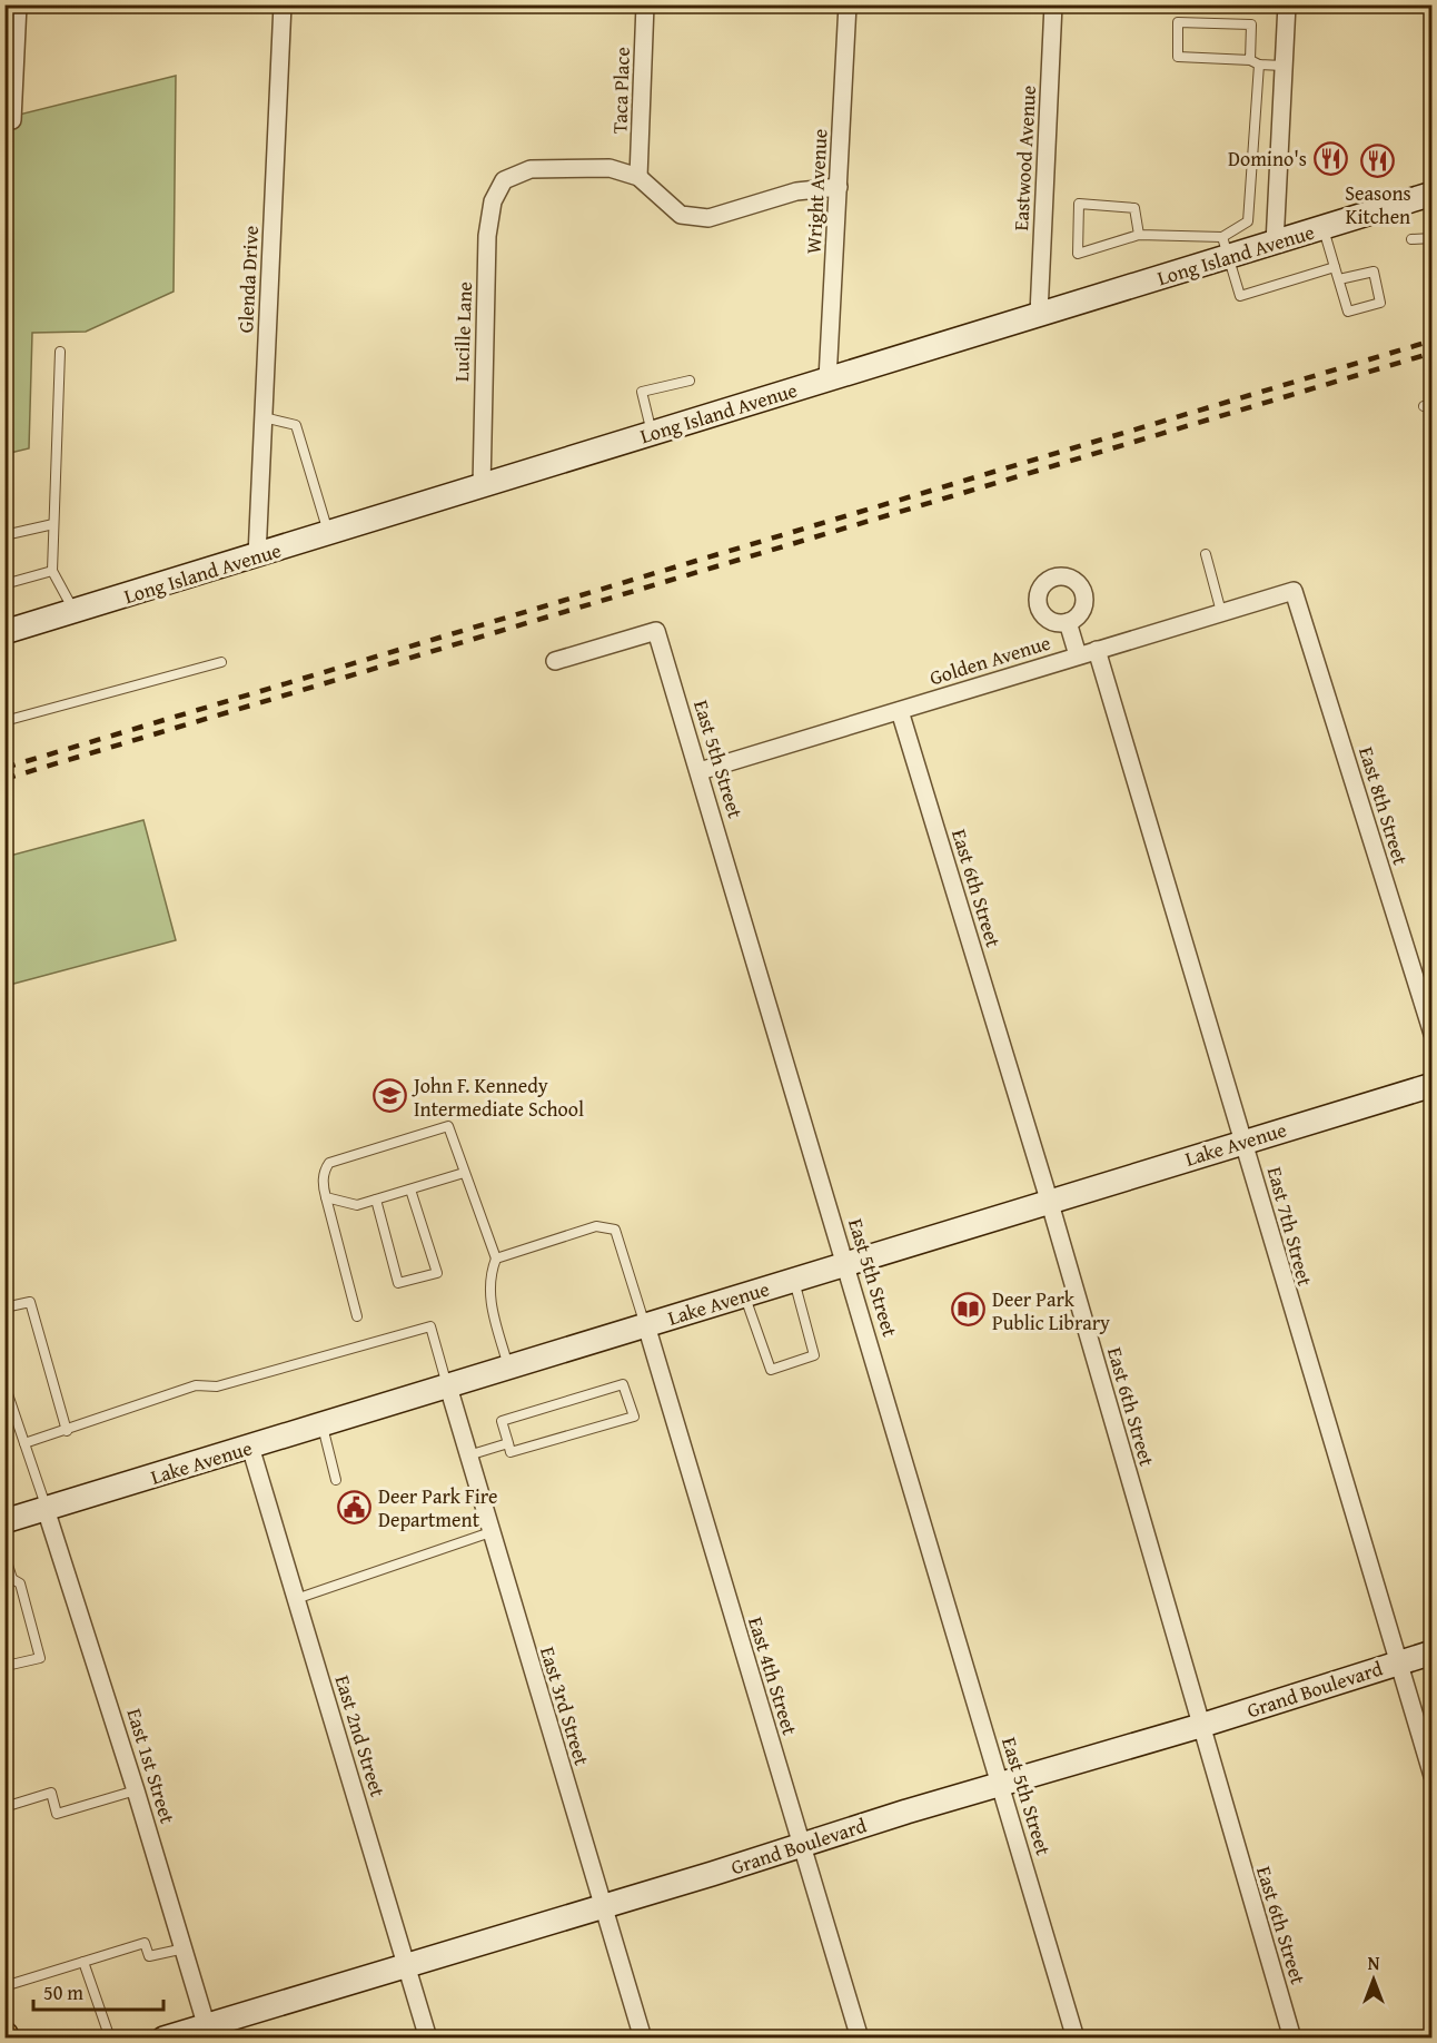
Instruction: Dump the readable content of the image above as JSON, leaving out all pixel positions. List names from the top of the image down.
{
  "streets": {
    "street": [
      "Taca Place",
      "Eastwood Avenue",
      "Wright Avenue",
      "Long Island Avenue",
      "Glenda Drive",
      "Lucille Lane",
      "Golden Avenue",
      "East 5th Street",
      "East 8th Street",
      "East 6th Street",
      "Lake Avenue",
      "East 7th Street",
      "East 4th Street",
      "Grand Boulevard",
      "East 3rd Street",
      "East 2nd Street",
      "East 1st Street"
    ]
  },
  "crossings": [
    ["Taca Place", "Lucille Lane"],
    ["Eastwood Avenue", "Long Island Avenue"],
    ["Wright Avenue", "Long Island Avenue"],
    ["Long Island Avenue", "Glenda Drive"],
    ["Long Island Avenue", "Lucille Lane"],
    ["Golden Avenue", "East 5th Street"],
    ["Golden Avenue", "East 8th Street"],
    ["Golden Avenue", "East 6th Street"],
    ["Golden Avenue", "East 7th Street"],
    ["East 5th Street", "Lake Avenue"],
    ["East 5th Street", "Grand Boulevard"],
    ["East 6th Street", "Lake Avenue"],
    ["East 6th Street", "Grand Boulevard"],
    ["Lake Avenue", "East 7th Street"],
    ["Lake Avenue", "East 4th Street"],
    ["Lake Avenue", "East 3rd Street"],
    ["Lake Avenue", "East 2nd Street"],
    ["Lake Avenue", "East 1st Street"],
    ["East 7th Street", "Grand Boulevard"],
    ["East 4th Street", "Grand Boulevard"],
    ["Grand Boulevard", "East 3rd Street"],
    ["Grand Boulevard", "East 2nd Street"],
    ["Grand Boulevard", "East 1st Street"]
  ],
  "places": {
    "restaurant": ["Domino's", "Seasons Kitchen"],
    "school or university": ["John F. Kennedy Intermediate School"],
    "library": ["Deer Park Public Library"],
    "public building": ["Deer Park Fire Department"]
  },
  "scale_bar": "50 m",
  "north": "top"
}
